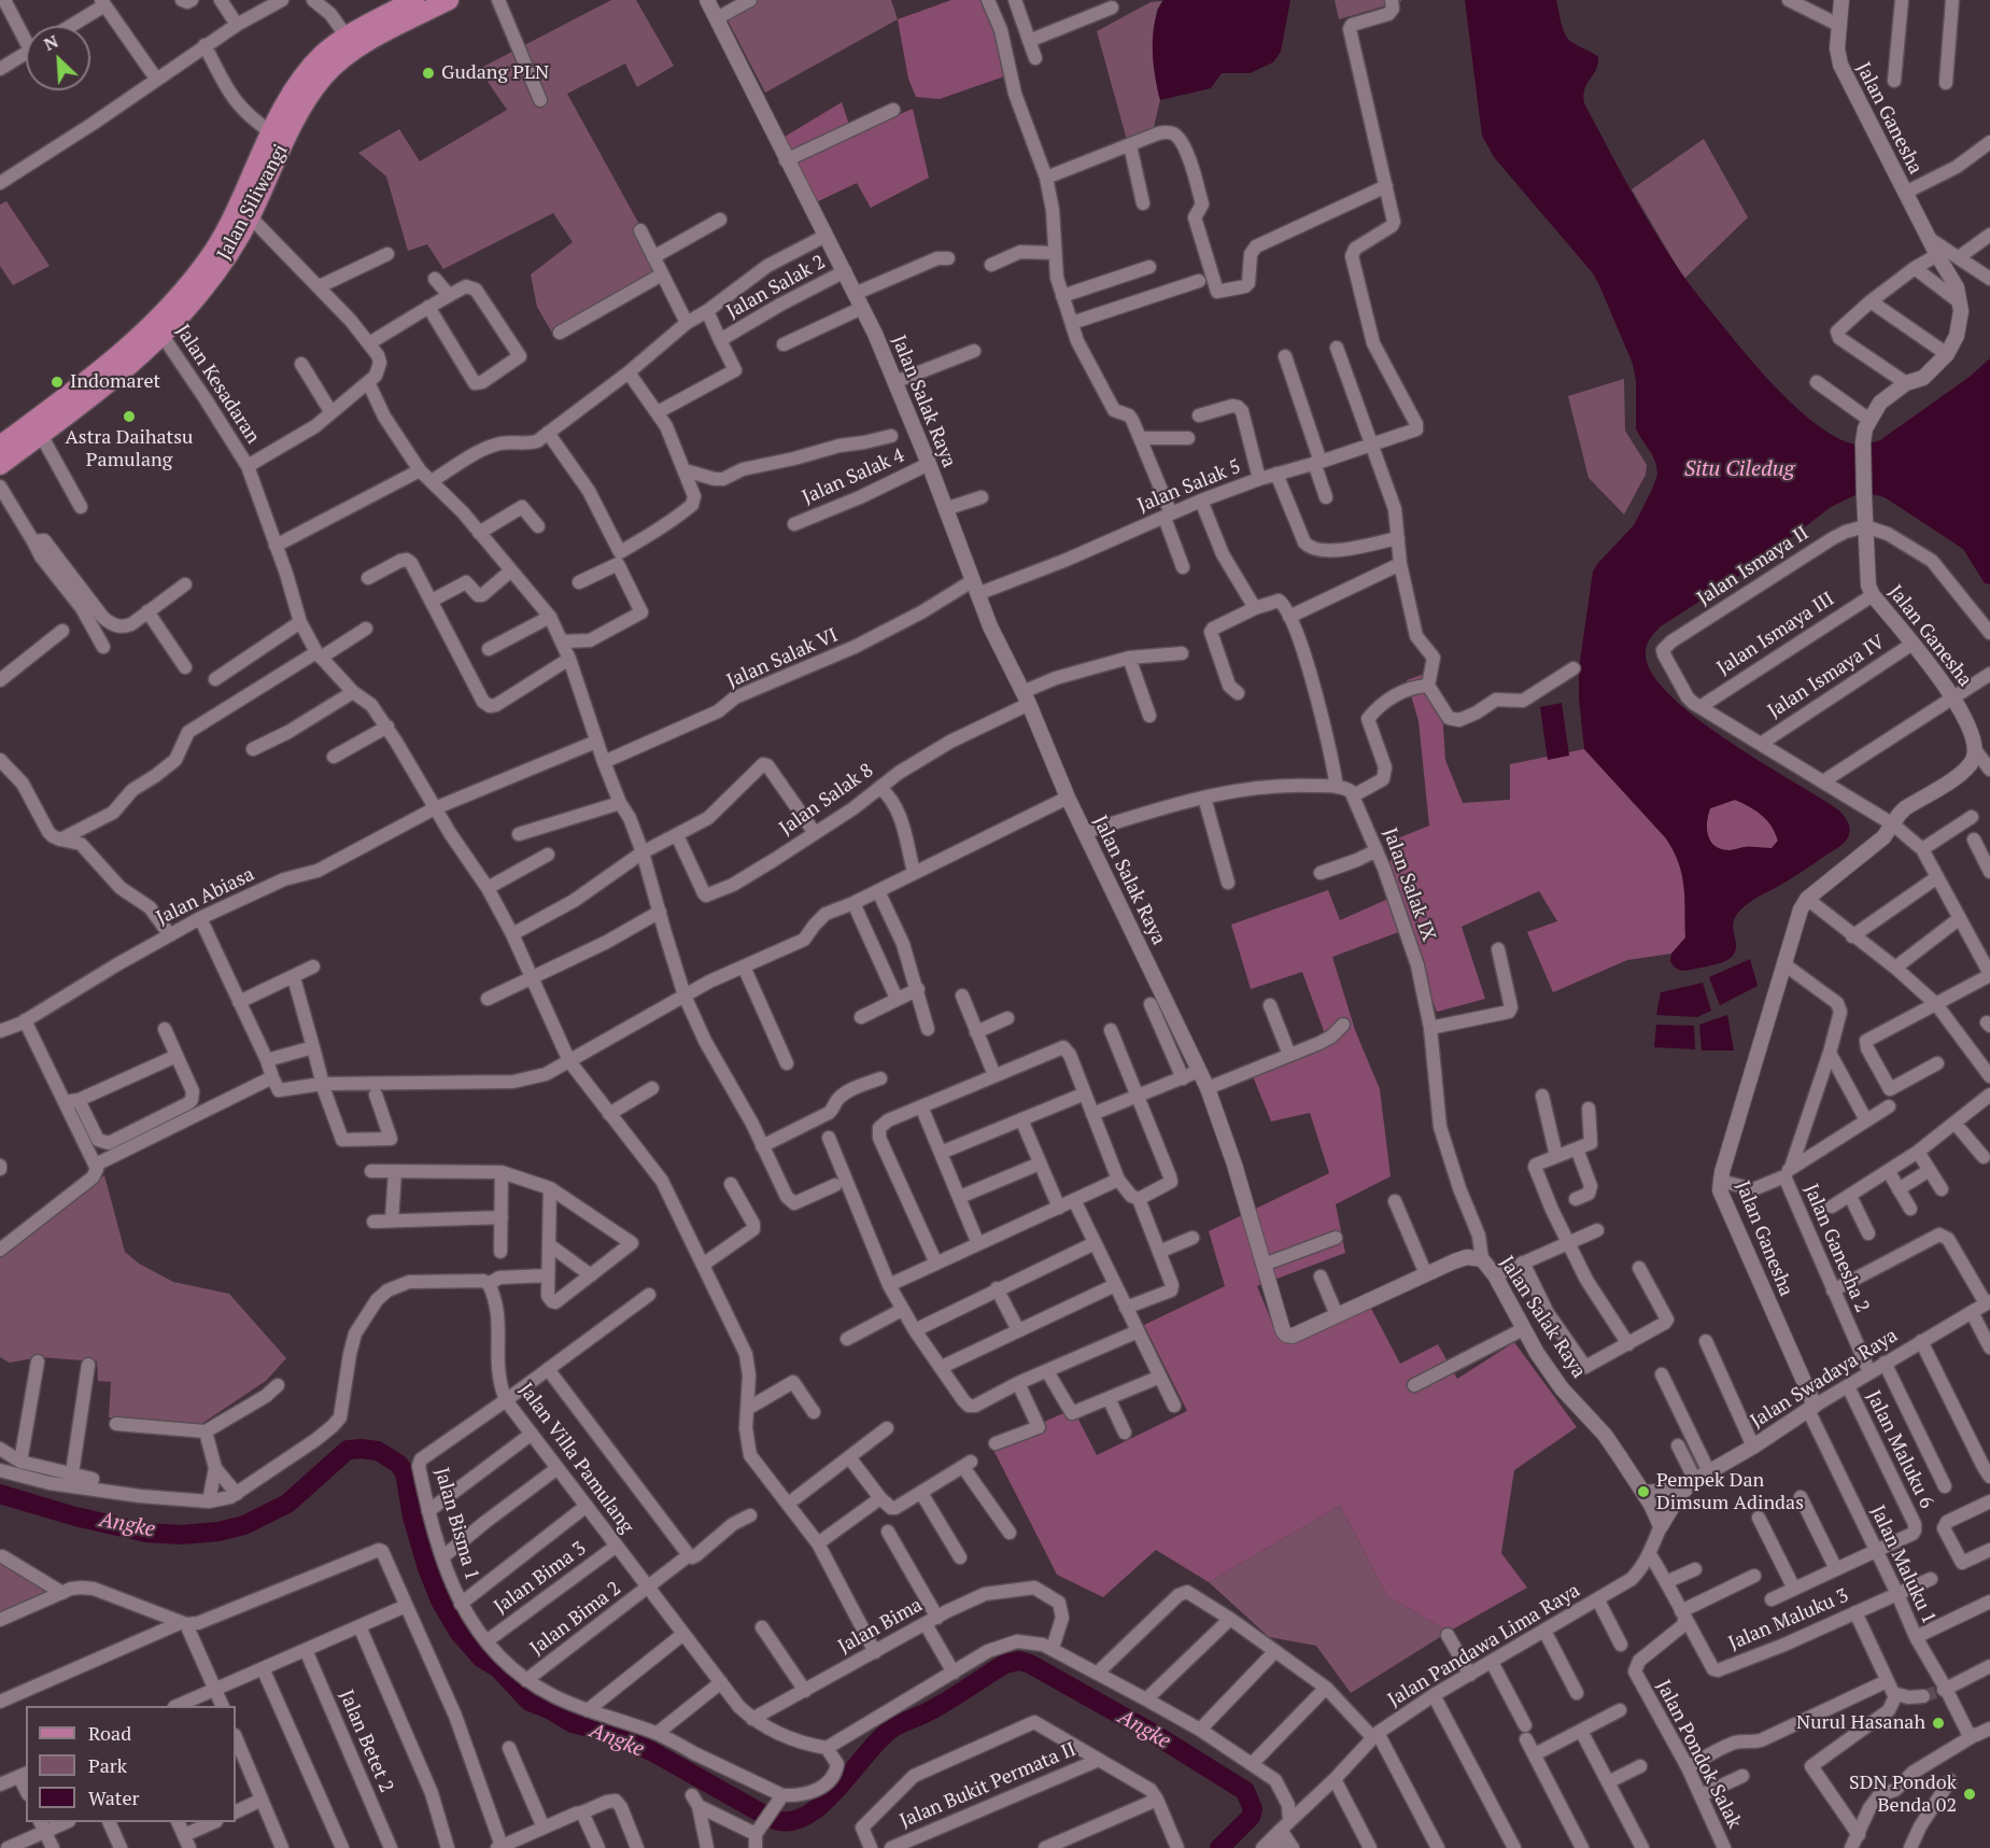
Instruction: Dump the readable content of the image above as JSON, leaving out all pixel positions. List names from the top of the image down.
{
  "streets": {
    "main road": ["Jalan Siliwangi"],
    "street": [
      "Jalan Ganesha",
      "Jalan Salak 2",
      "Jalan Kesadaran",
      "Jalan Salak Raya",
      "Jalan Salak 4",
      "Jalan Salak 5",
      "Jalan Ismaya II",
      "Jalan Ismaya III",
      "Jalan Salak VI",
      "Jalan Ismaya IV",
      "Jalan Salak 8",
      "Jalan Salak IX",
      "Jalan Abiasa",
      "Jalan Ganesha 2",
      "Jalan Swadaya Raya",
      "Jalan Maluku 6",
      "Jalan Villa Pamulang",
      "Jalan Bisma 1",
      "Jalan Maluku 1",
      "Jalan Bima 3",
      "Jalan Bima 2",
      "Jalan Maluku 3",
      "Jalan Bima",
      "Jalan Pandawa Lima Raya",
      "Jalan Betet 2",
      "Jalan Pondok Salak",
      "Jalan Bukit Permata II"
    ]
  },
  "crossings": [
    ["Jalan Ganesha", "Jalan Ismaya II"],
    ["Jalan Ganesha", "Jalan Ismaya III"],
    ["Jalan Ganesha", "Jalan Ismaya IV"],
    ["Jalan Ganesha", "Jalan Swadaya Raya"],
    ["Jalan Ganesha", "Jalan Maluku 1"],
    ["Jalan Siliwangi", "Jalan Kesadaran"],
    ["Jalan Salak 2", "Jalan Salak Raya"],
    ["Jalan Kesadaran", "Jalan Abiasa"],
    ["Jalan Kesadaran", "Jalan Bima"],
    ["Jalan Salak Raya", "Jalan Salak 4"],
    ["Jalan Salak Raya", "Jalan Salak 5"],
    ["Jalan Salak Raya", "Jalan Salak VI"],
    ["Jalan Salak Raya", "Jalan Salak 8"],
    ["Jalan Salak Raya", "Jalan Salak IX"],
    ["Jalan Salak Raya", "Jalan Pandawa Lima Raya"],
    ["Jalan Salak 5", "Jalan Salak VI"],
    ["Jalan Ismaya II", "Jalan Ismaya III"],
    ["Jalan Ganesha 2", "Jalan Swadaya Raya"],
    ["Jalan Swadaya Raya", "Jalan Maluku 6"],
    ["Jalan Swadaya Raya", "Jalan Maluku 1"],
    ["Jalan Swadaya Raya", "Jalan Pandawa Lima Raya"],
    ["Jalan Maluku 6", "Jalan Maluku 1"],
    ["Jalan Villa Pamulang", "Jalan Bisma 1"],
    ["Jalan Villa Pamulang", "Jalan Bima 3"],
    ["Jalan Villa Pamulang", "Jalan Bima 2"],
    ["Jalan Villa Pamulang", "Jalan Bima"],
    ["Jalan Bisma 1", "Jalan Bima 3"],
    ["Jalan Bisma 1", "Jalan Bima 2"],
    ["Jalan Maluku 1", "Jalan Maluku 3"],
    ["Jalan Maluku 3", "Jalan Pondok Salak"]
  ],
  "water": ["Situ Ciledug", "Angke"],
  "places": [
    "Gudang PLN",
    "Indomaret",
    "Astra Daihatsu Pamulang",
    "Pempek Dan Dimsum Adindas",
    "Nurul Hasanah",
    "SDN Pondok Benda 02"
  ],
  "legend": ["Road", "Park", "Water"],
  "north": "top left"
}
